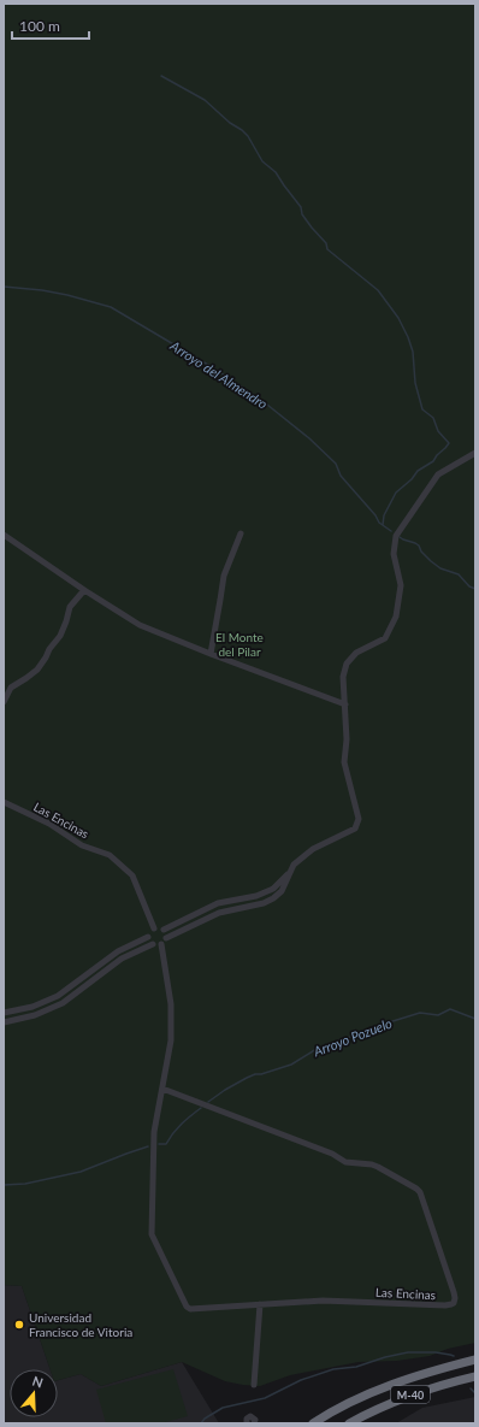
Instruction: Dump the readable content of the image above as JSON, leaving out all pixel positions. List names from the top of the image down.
{
  "streets": {
    "highway": ["M-40"],
    "street": ["Las Encinas"]
  },
  "water": ["Arroyo del Almendro", "Arroyo Pozuelo"],
  "parks": ["El Monte del Pilar"],
  "places": ["Universidad Francisco de Vitoria"],
  "scale_bar": "100 m",
  "north": "top"
}
